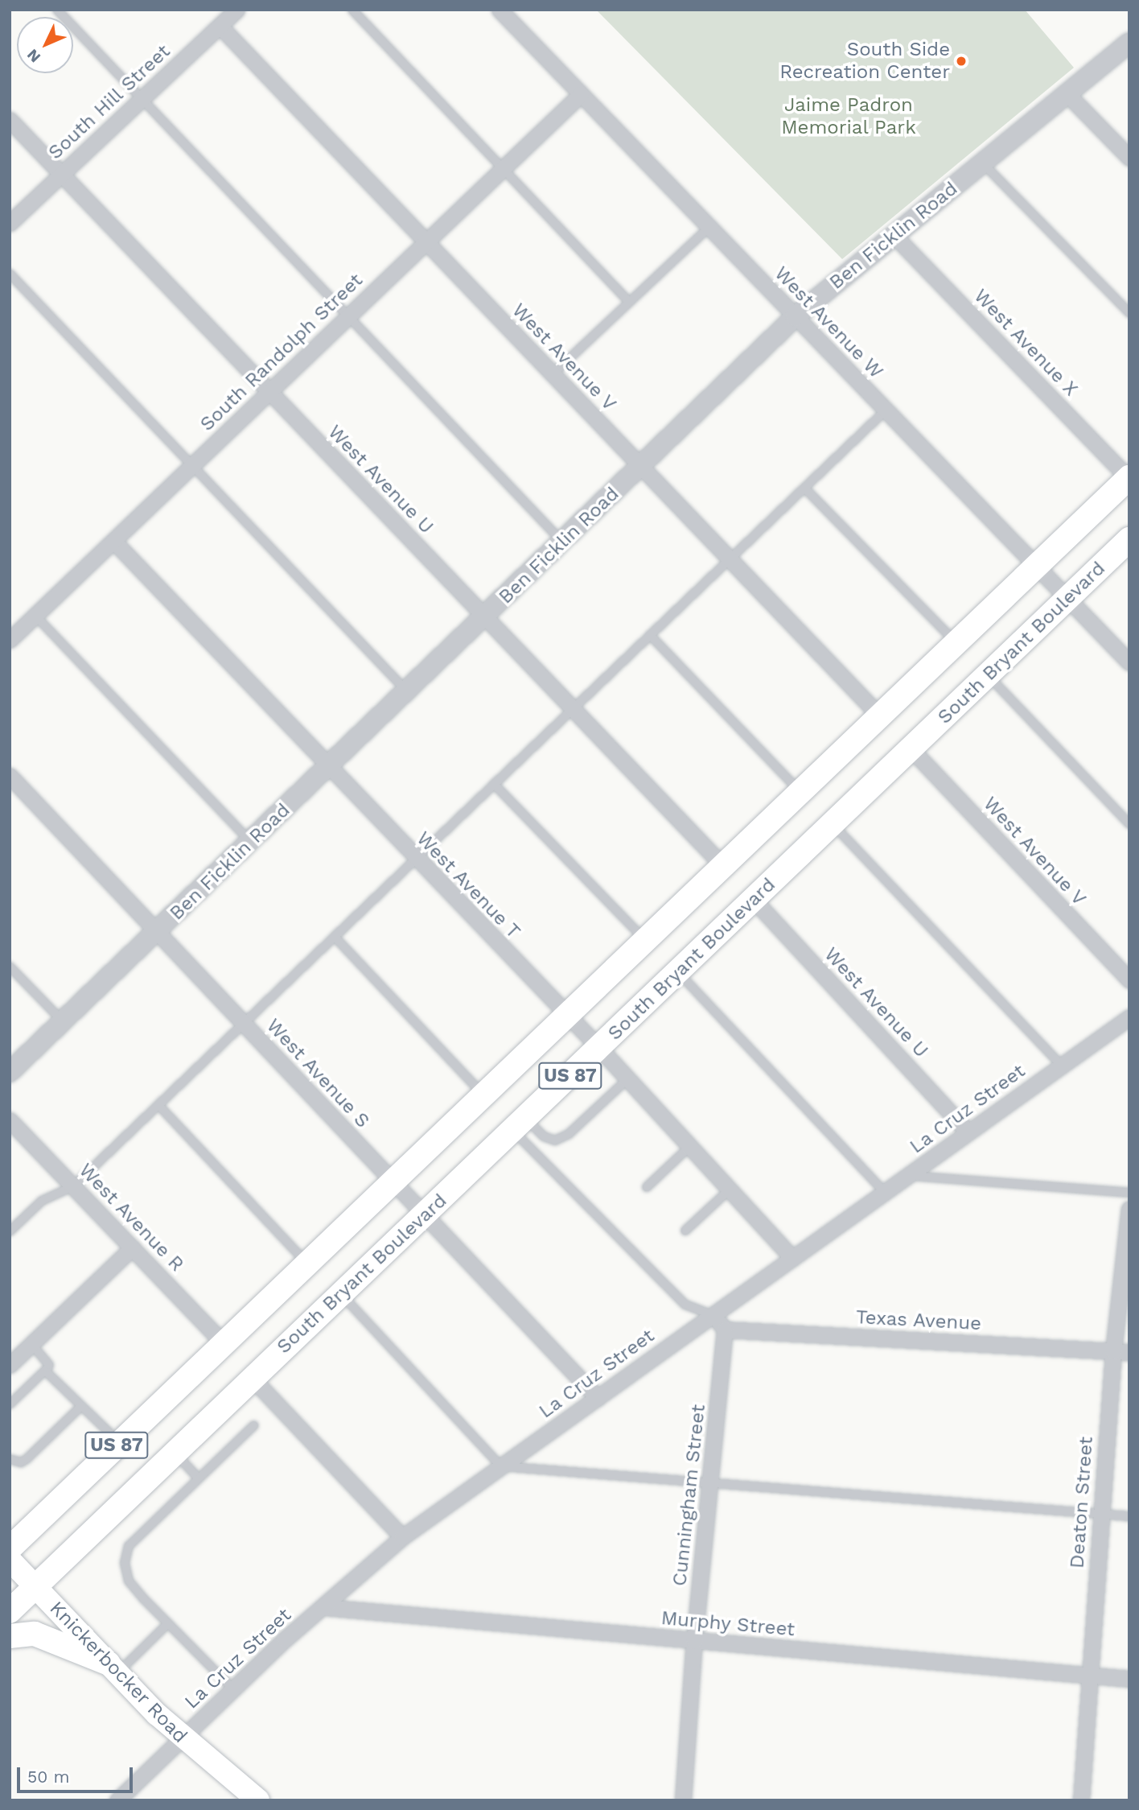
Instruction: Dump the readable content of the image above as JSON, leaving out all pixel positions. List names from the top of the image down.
{
  "streets": {
    "main road": ["South Bryant Boulevard", "US 87", "Knickerbocker Road"],
    "street": [
      "South Hill Street",
      "Ben Ficklin Road",
      "West Avenue W",
      "West Avenue X",
      "South Randolph Street",
      "West Avenue V",
      "West Avenue U",
      "West Avenue T",
      "West Avenue S",
      "La Cruz Street",
      "West Avenue R",
      "Texas Avenue",
      "Cunningham Street",
      "Deaton Street",
      "Murphy Street"
    ]
  },
  "crossings": [
    ["South Hill Street", "West Avenue V"],
    ["South Hill Street", "West Avenue U"],
    ["Ben Ficklin Road", "West Avenue W"],
    ["Ben Ficklin Road", "West Avenue X"],
    ["Ben Ficklin Road", "West Avenue V"],
    ["Ben Ficklin Road", "West Avenue U"],
    ["Ben Ficklin Road", "West Avenue T"],
    ["Ben Ficklin Road", "West Avenue S"],
    ["West Avenue W", "South Randolph Street"],
    ["West Avenue W", "South Bryant Boulevard"],
    ["West Avenue W", "US 87"],
    ["West Avenue X", "US 87"],
    ["South Randolph Street", "West Avenue V"],
    ["South Randolph Street", "West Avenue U"],
    ["South Randolph Street", "West Avenue T"],
    ["West Avenue V", "South Bryant Boulevard"],
    ["West Avenue V", "US 87"],
    ["West Avenue U", "South Bryant Boulevard"],
    ["West Avenue U", "US 87"],
    ["West Avenue U", "La Cruz Street"],
    ["South Bryant Boulevard", "West Avenue T"],
    ["South Bryant Boulevard", "West Avenue S"],
    ["South Bryant Boulevard", "Knickerbocker Road"],
    ["West Avenue T", "US 87"],
    ["West Avenue T", "La Cruz Street"],
    ["West Avenue S", "US 87"],
    ["West Avenue S", "La Cruz Street"],
    ["US 87", "West Avenue R"],
    ["La Cruz Street", "Murphy Street"],
    ["La Cruz Street", "Knickerbocker Road"],
    ["Texas Avenue", "Cunningham Street"],
    ["Texas Avenue", "Deaton Street"],
    ["Cunningham Street", "Murphy Street"],
    ["Deaton Street", "Murphy Street"]
  ],
  "parks": ["Jaime Padron Memorial Park"],
  "places": ["South Side Recreation Center"],
  "scale_bar": "50 m",
  "north": "bottom left"
}
